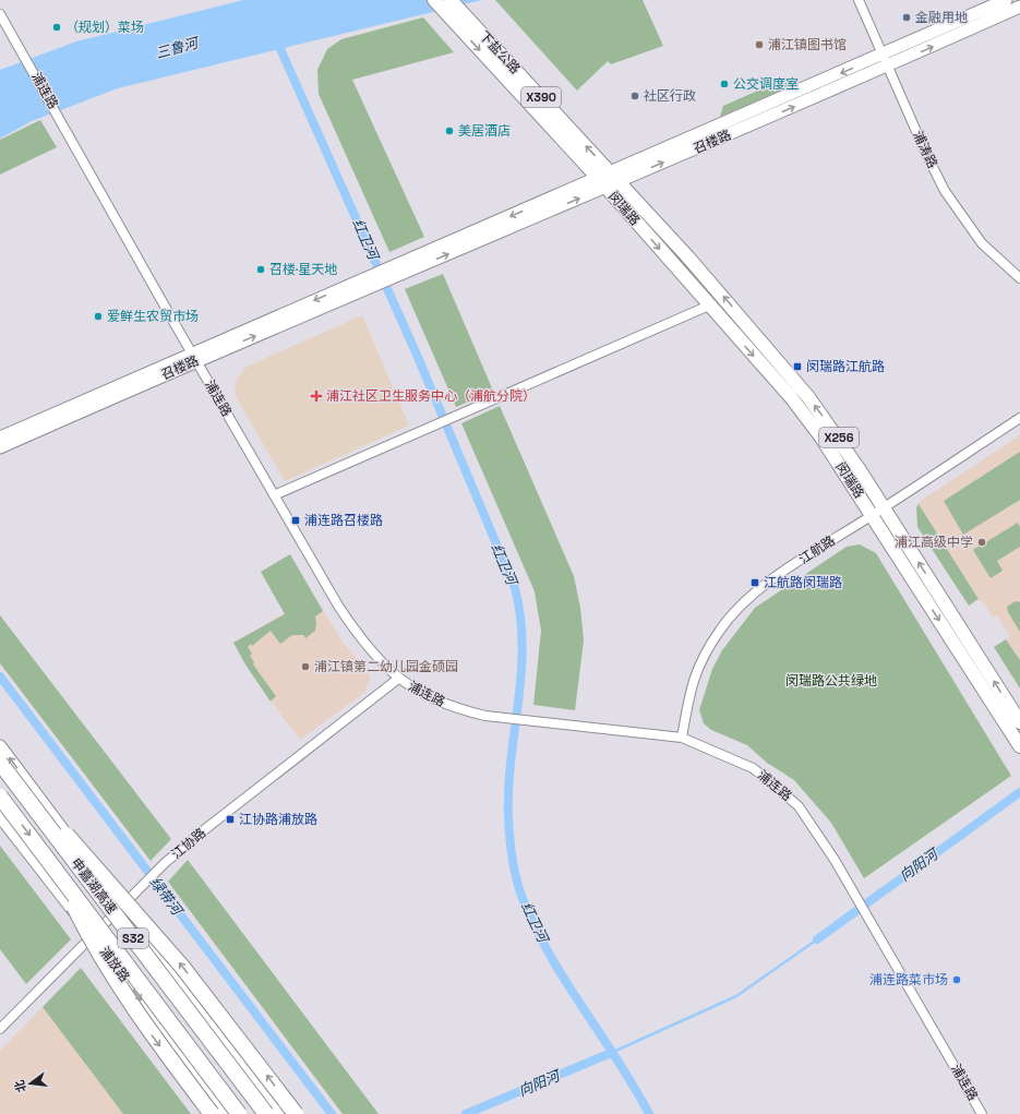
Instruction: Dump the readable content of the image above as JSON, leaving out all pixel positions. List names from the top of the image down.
{
  "streets": {
    "highway": ["申嘉湖高速", "S32"],
    "main road": [
      "下盐公路",
      "X390",
      "闵瑞路",
      "X256"
    ],
    "street": [
      "浦连路",
      "召楼路",
      "浦涛路",
      "江航路",
      "江协路",
      "浦放路"
    ]
  },
  "crossings": [
    ["下盐公路", "召楼路"],
    ["下盐公路", "闵瑞路"],
    ["浦连路", "召楼路"],
    ["浦连路", "江航路"],
    ["浦连路", "江协路"],
    ["召楼路", "浦涛路"],
    ["召楼路", "闵瑞路"],
    ["闵瑞路", "江航路"],
    ["江协路", "浦放路"]
  ],
  "water": [
    "三鲁河",
    "红卫河",
    "向阳河",
    "绿带河"
  ],
  "parks": ["闵瑞路公共绿地"],
  "places": {
    "other": [
      "金融用地",
      "（规划）菜场",
      "浦江镇图书馆",
      "公交调度室",
      "社区行政",
      "美居酒店",
      "召楼·星天地",
      "爱鲜生农贸市场",
      "浦江高级中学",
      "浦江镇第二幼儿园金硕园",
      "浦连路菜市场"
    ],
    "transit": [
      "闵瑞路江航路",
      "浦连路召楼路",
      "江航路闵瑞路",
      "江协路浦放路"
    ],
    "health": ["浦江社区卫生服务中心（浦航分院）"]
  },
  "north": "left"
}
